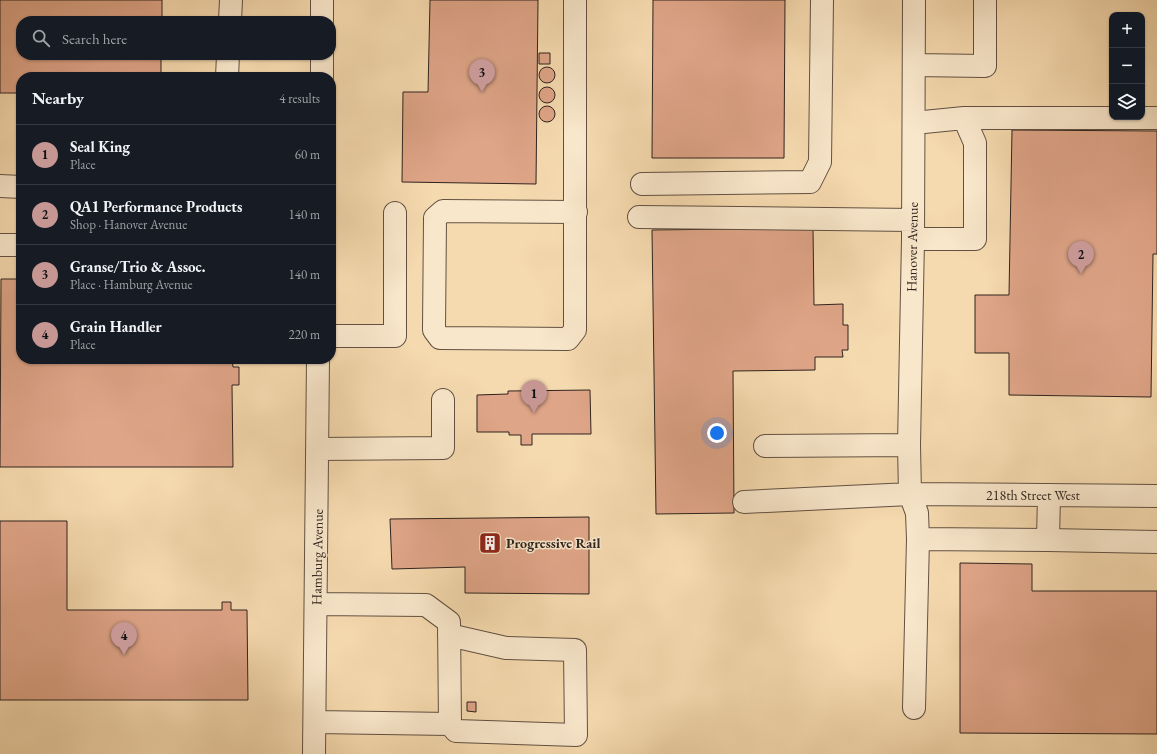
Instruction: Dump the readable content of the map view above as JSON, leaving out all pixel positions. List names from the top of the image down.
{
  "streets": {
    "street": ["Hanover Avenue", "218th Street West", "Hamburg Avenue"]
  },
  "crossings": [
    ["Hanover Avenue", "218th Street West"]
  ],
  "places": {
    "building": ["Progressive Rail"]
  },
  "page": {
    "map_buttons": ["+", "−"],
    "search": "Search here",
    "pins": [
      "3",
      "2",
      "1",
      "4"
    ],
    "heading": ["Nearby", "4 results"],
    "list": [
      {
        "mark": "1",
        "name": "Seal King",
        "note": "Place",
        "value": "60 m"
      },
      {
        "mark": "2",
        "name": "QA1 Performance Products",
        "note": "Shop · Hanover Avenue",
        "value": "140 m"
      },
      {
        "mark": "3",
        "name": "Granse/Trio & Assoc.",
        "note": "Place · Hamburg Avenue",
        "value": "140 m"
      },
      {
        "mark": "4",
        "name": "Grain Handler",
        "note": "Place",
        "value": "220 m"
      }
    ]
  }
}
